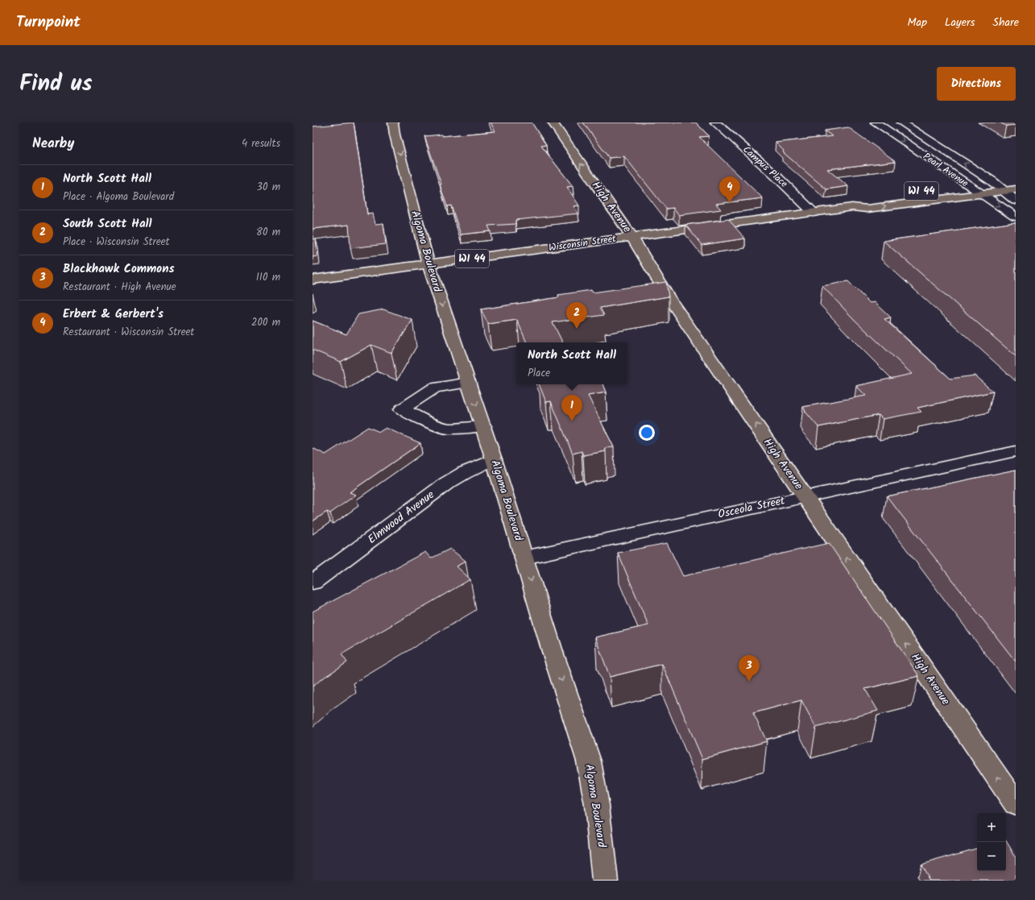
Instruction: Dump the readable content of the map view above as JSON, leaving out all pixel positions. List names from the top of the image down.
{
  "streets": {
    "main road": [
      "WI 44",
      "High Avenue",
      "Wisconsin Street",
      "Algoma Boulevard"
    ],
    "street": [
      "Campus Place",
      "Pearl Avenue",
      "Osceola Street",
      "Elmwood Avenue"
    ]
  },
  "crossings": [
    ["Campus Place", "Wisconsin Street"],
    ["Pearl Avenue", "WI 44"],
    ["Pearl Avenue", "Wisconsin Street"],
    ["High Avenue", "Wisconsin Street"],
    ["High Avenue", "Osceola Street"],
    ["Wisconsin Street", "Algoma Boulevard"],
    ["Algoma Boulevard", "Osceola Street"],
    ["Algoma Boulevard", "Elmwood Avenue"]
  ],
  "one_way": ["High Avenue", "Algoma Boulevard"],
  "page": {
    "header": "Turnpoint",
    "nav": ["Map", "Layers", "Share"],
    "title": "Find us",
    "buttons": "Directions",
    "heading": ["Nearby", "4 results"],
    "list": [
      {
        "mark": "1",
        "name": "North Scott Hall",
        "note": "Place · Algoma Boulevard",
        "value": "30 m"
      },
      {
        "mark": "2",
        "name": "South Scott Hall",
        "note": "Place · Wisconsin Street",
        "value": "80 m"
      },
      {
        "mark": "3",
        "name": "Blackhawk Commons",
        "note": "Restaurant · High Avenue",
        "value": "110 m"
      },
      {
        "mark": "4",
        "name": "Erbert & Gerbert's",
        "note": "Restaurant · Wisconsin Street",
        "value": "200 m"
      }
    ],
    "pins": [
      "4",
      "2",
      "1",
      "3"
    ],
    "popup": ["North Scott Hall", "Place"],
    "map_buttons": ["+", "−"]
  }
}
